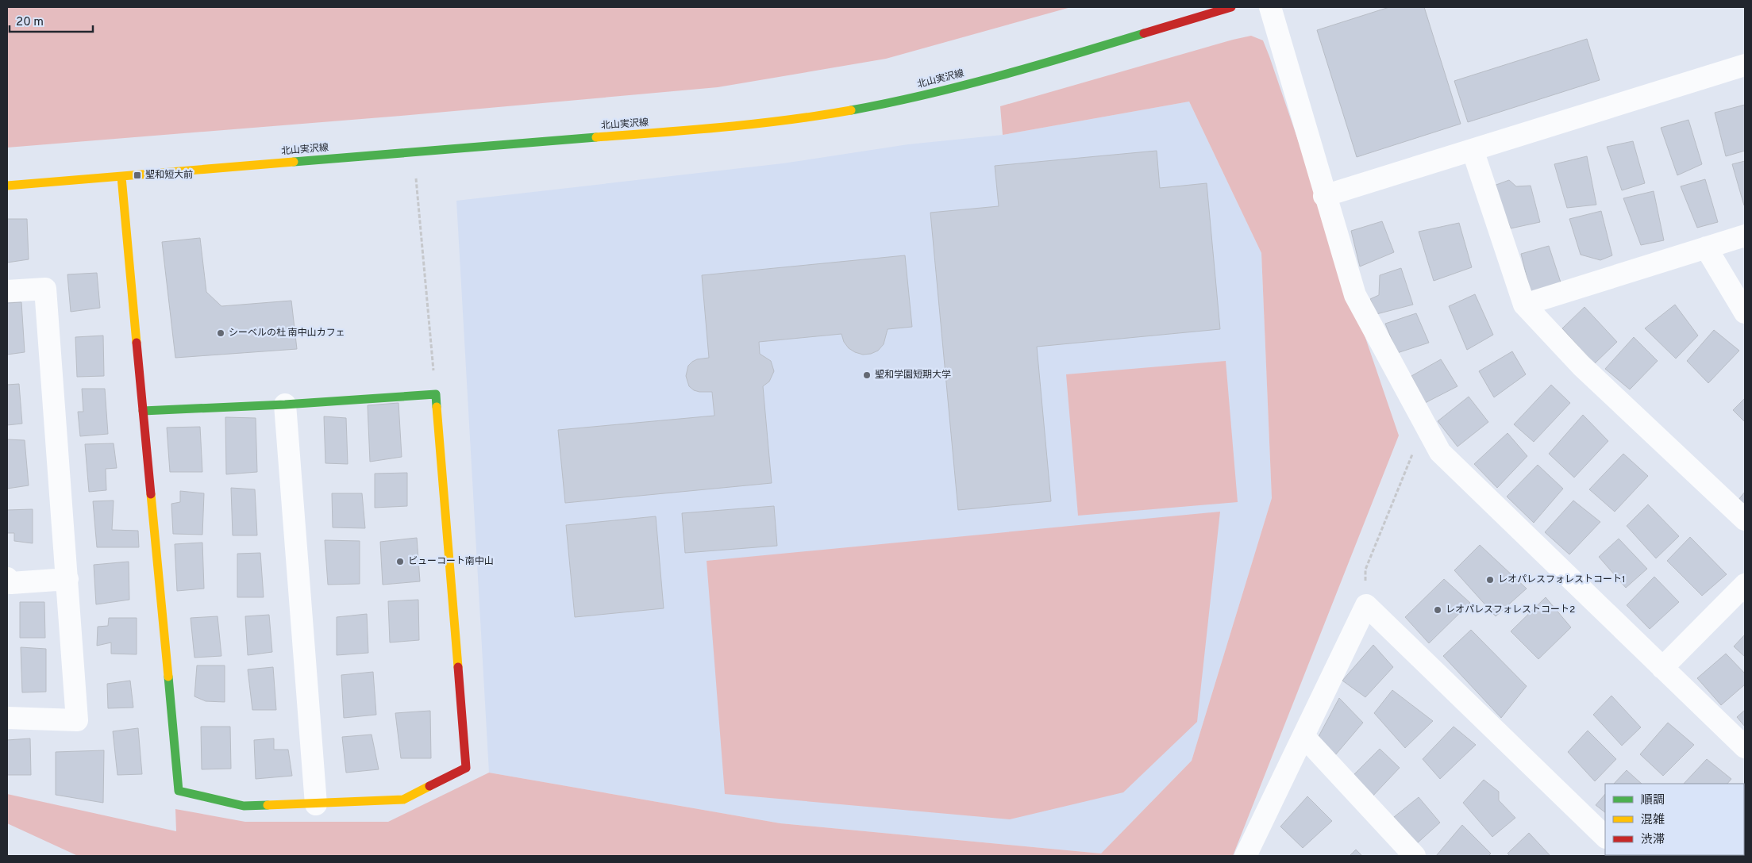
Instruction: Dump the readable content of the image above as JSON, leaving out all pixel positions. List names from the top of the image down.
{
  "streets": {
    "street": ["北山実沢線"]
  },
  "places": {
    "transit": ["聖和短大前"],
    "other": [
      "シーベルの杜 南中山カフェ",
      "聖和学園短期大学",
      "ビューコート南中山",
      "レオパレスフォレストコート1",
      "レオパレスフォレストコート2"
    ]
  },
  "legend": ["順調", "混雑", "渋滞"],
  "scale_bar": "20 m"
}
